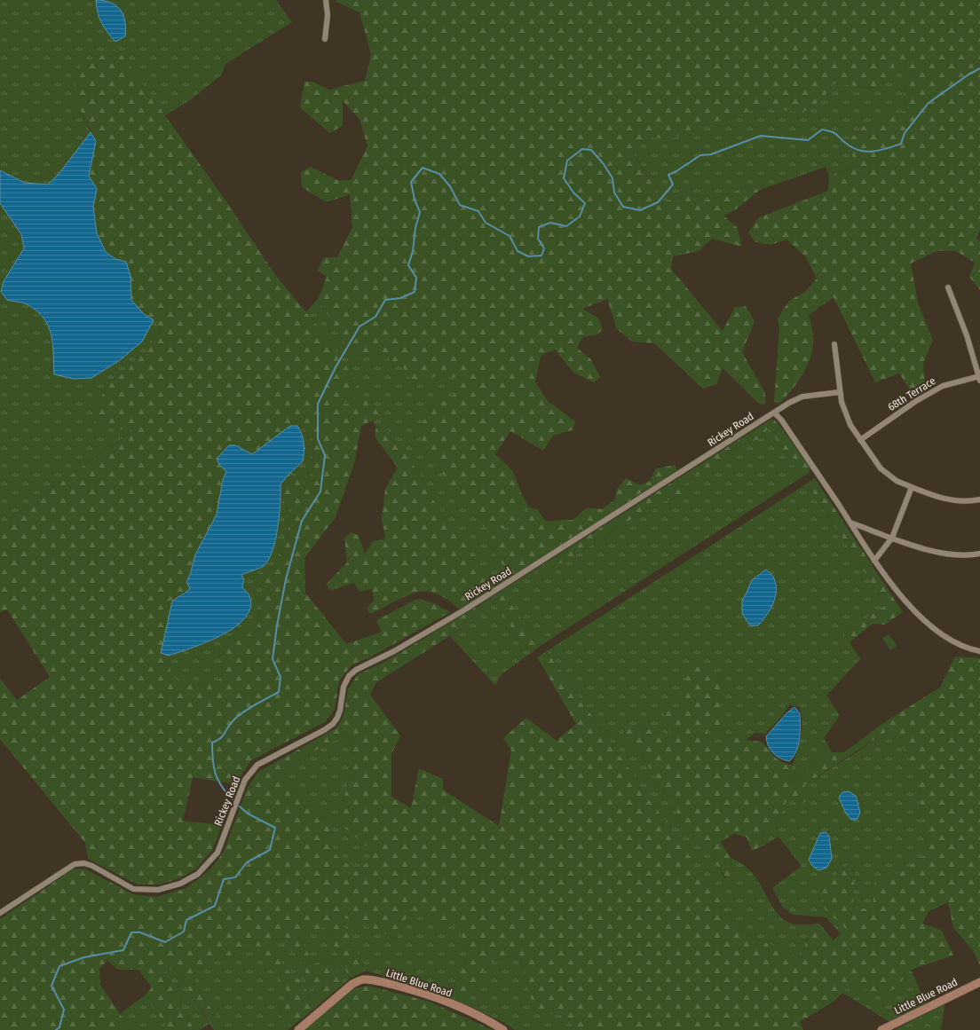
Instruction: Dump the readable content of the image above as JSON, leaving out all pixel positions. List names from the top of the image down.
{
  "streets": {
    "street": ["68th Terrace", "Rickey Road", "Little Blue Road"]
  }
}
